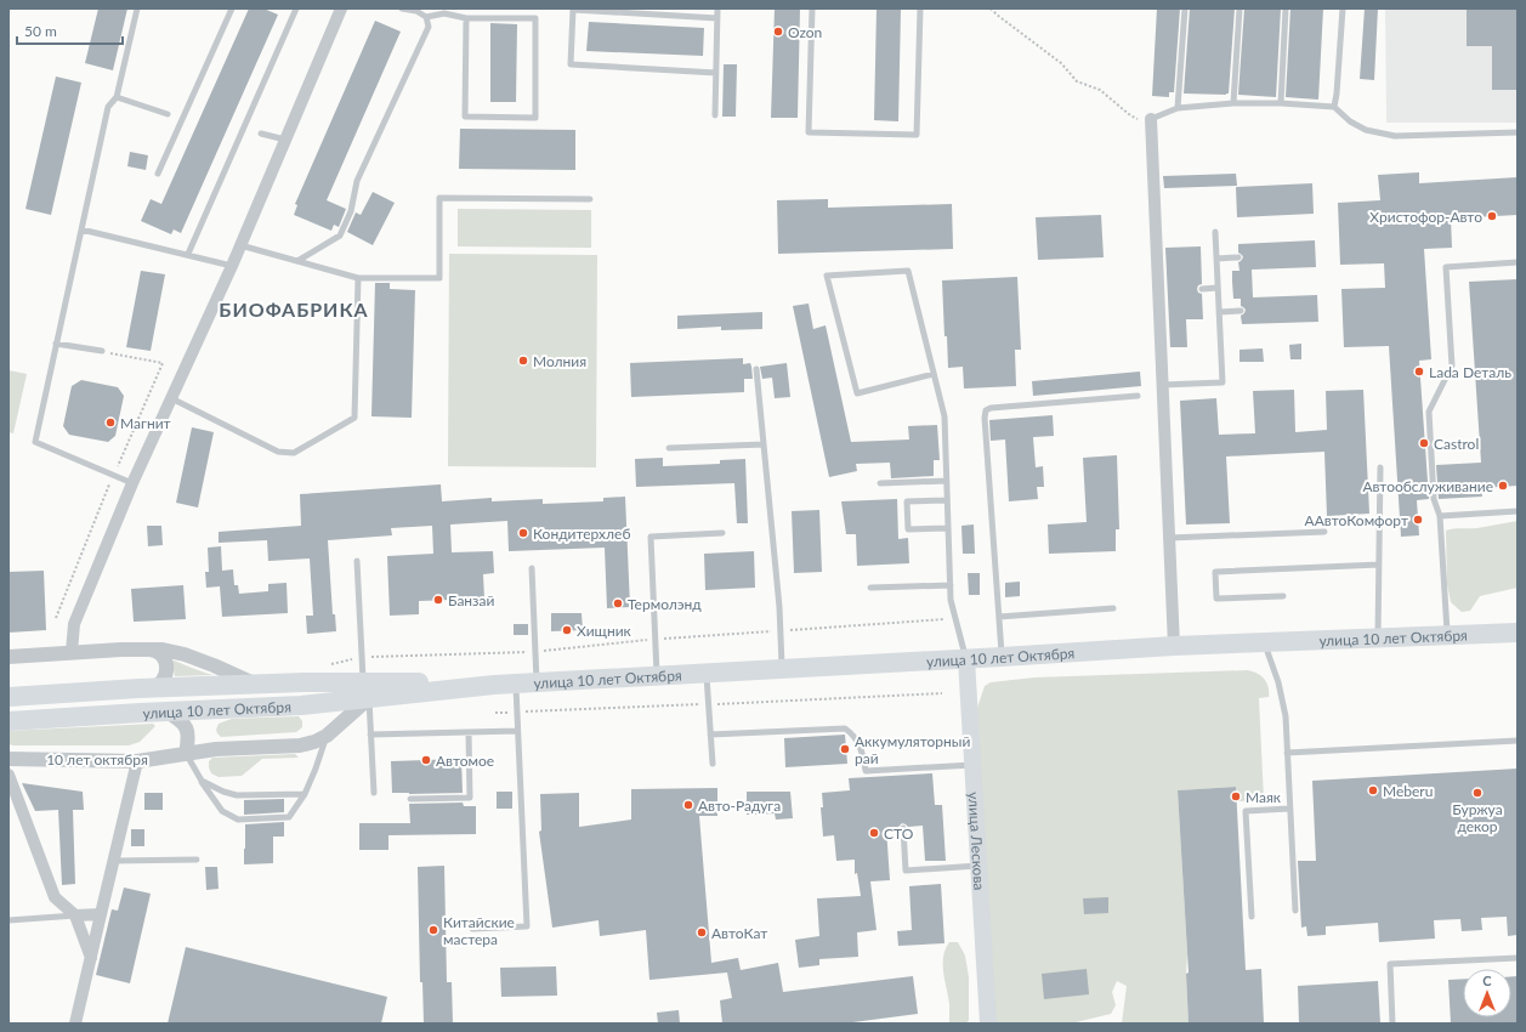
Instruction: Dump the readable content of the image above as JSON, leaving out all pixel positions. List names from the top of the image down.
{
  "streets": {
    "main road": ["улица 10 лет Октября", "улица Лескова"],
    "street": ["10 лет октября"]
  },
  "crossings": [
    ["улица 10 лет Октября", "улица Лескова"]
  ],
  "districts": ["БИОФАБРИКА"],
  "places": [
    "Ozon",
    "Христофор-Авто",
    "Молния",
    "Lada Dеталь",
    "Магнит",
    "Castrol",
    "Автообслуживание",
    "ААвтоКомфорт",
    "Кондитерхлеб",
    "Банзай",
    "Термолэнд",
    "Хищник",
    "Аккумуляторный рай",
    "Автомое",
    "Meberu",
    "Буржуа декор",
    "Маяк",
    "Авто-Радуга",
    "СТО",
    "Китайские мастера",
    "АвтоКат"
  ],
  "scale_bar": "50 m",
  "north": "top"
}
